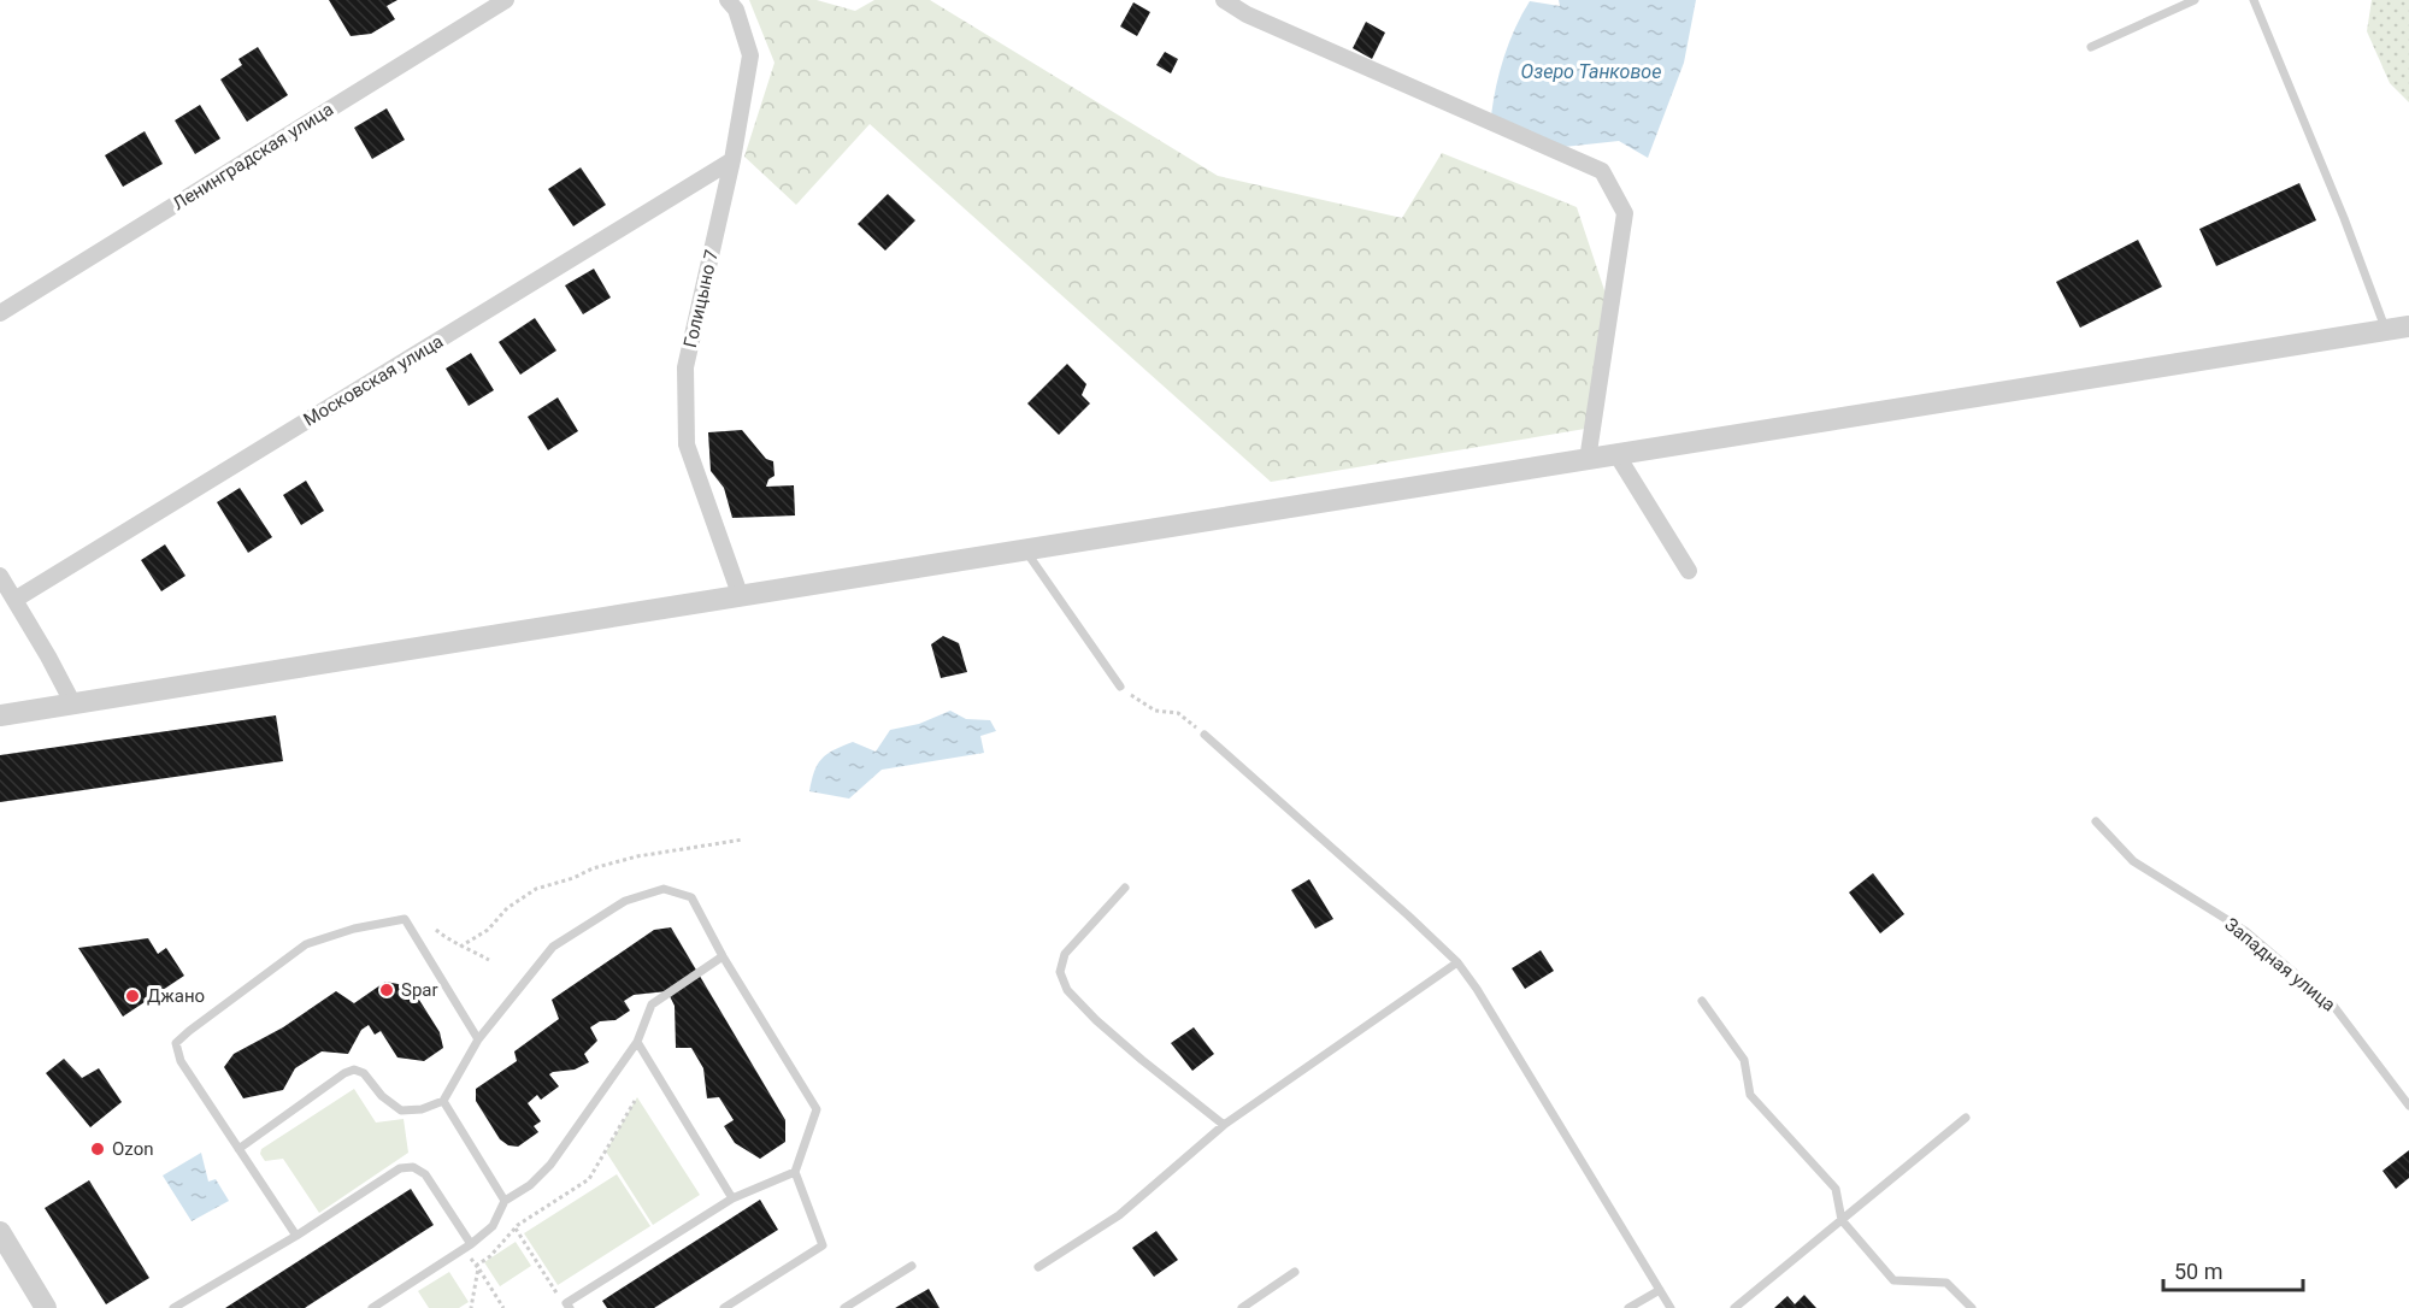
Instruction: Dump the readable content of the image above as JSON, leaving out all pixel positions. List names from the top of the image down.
{
  "streets": {
    "street": ["Ленинградская улица", "Голицыно 7", "Московская улица"],
    "lane": ["Западная улица"]
  },
  "crossings": [
    ["Голицыно 7", "Московская улица"]
  ],
  "water": ["Озеро Танковое"],
  "places": ["Spar", "Джано", "Ozon"],
  "scale_bar": "50 m"
}
